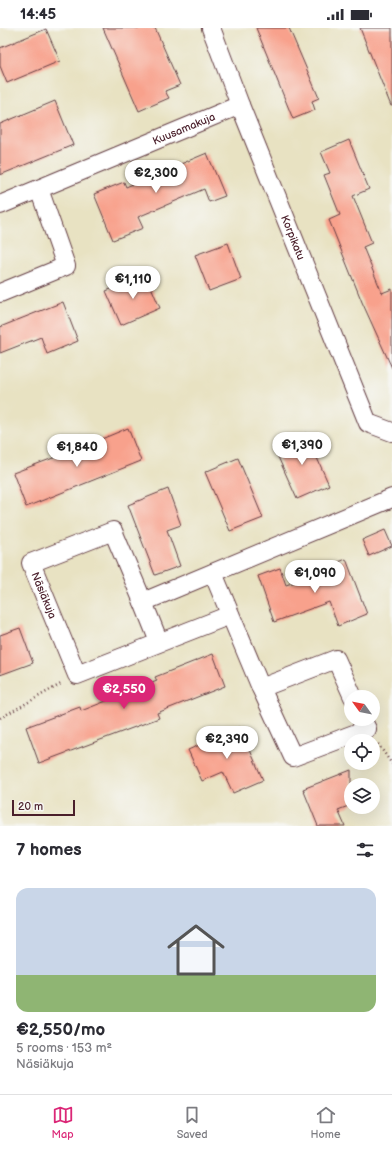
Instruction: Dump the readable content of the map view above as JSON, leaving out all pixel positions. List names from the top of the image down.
{
  "streets": {
    "street": ["Kuusamakuja", "Korpikatu", "Näsiäkuja"]
  },
  "crossings": [
    ["Kuusamakuja", "Korpikatu"]
  ],
  "scale_bar": "20 m",
  "north": "top left",
  "page": {
    "status": "14:45",
    "price": [
      "€2,300",
      "€1,110",
      "€1,390",
      "€1,840",
      "€1,090",
      "€2,550",
      "€2,390"
    ],
    "scale": "20 m",
    "heading": "7 homes",
    "list": [
      {
        "name": "€2,550/mo",
        "note": "5 rooms · 153 m² · Näsiäkuja"
      }
    ],
    "tabs": ["Map", "Saved", "Home"]
  }
}
